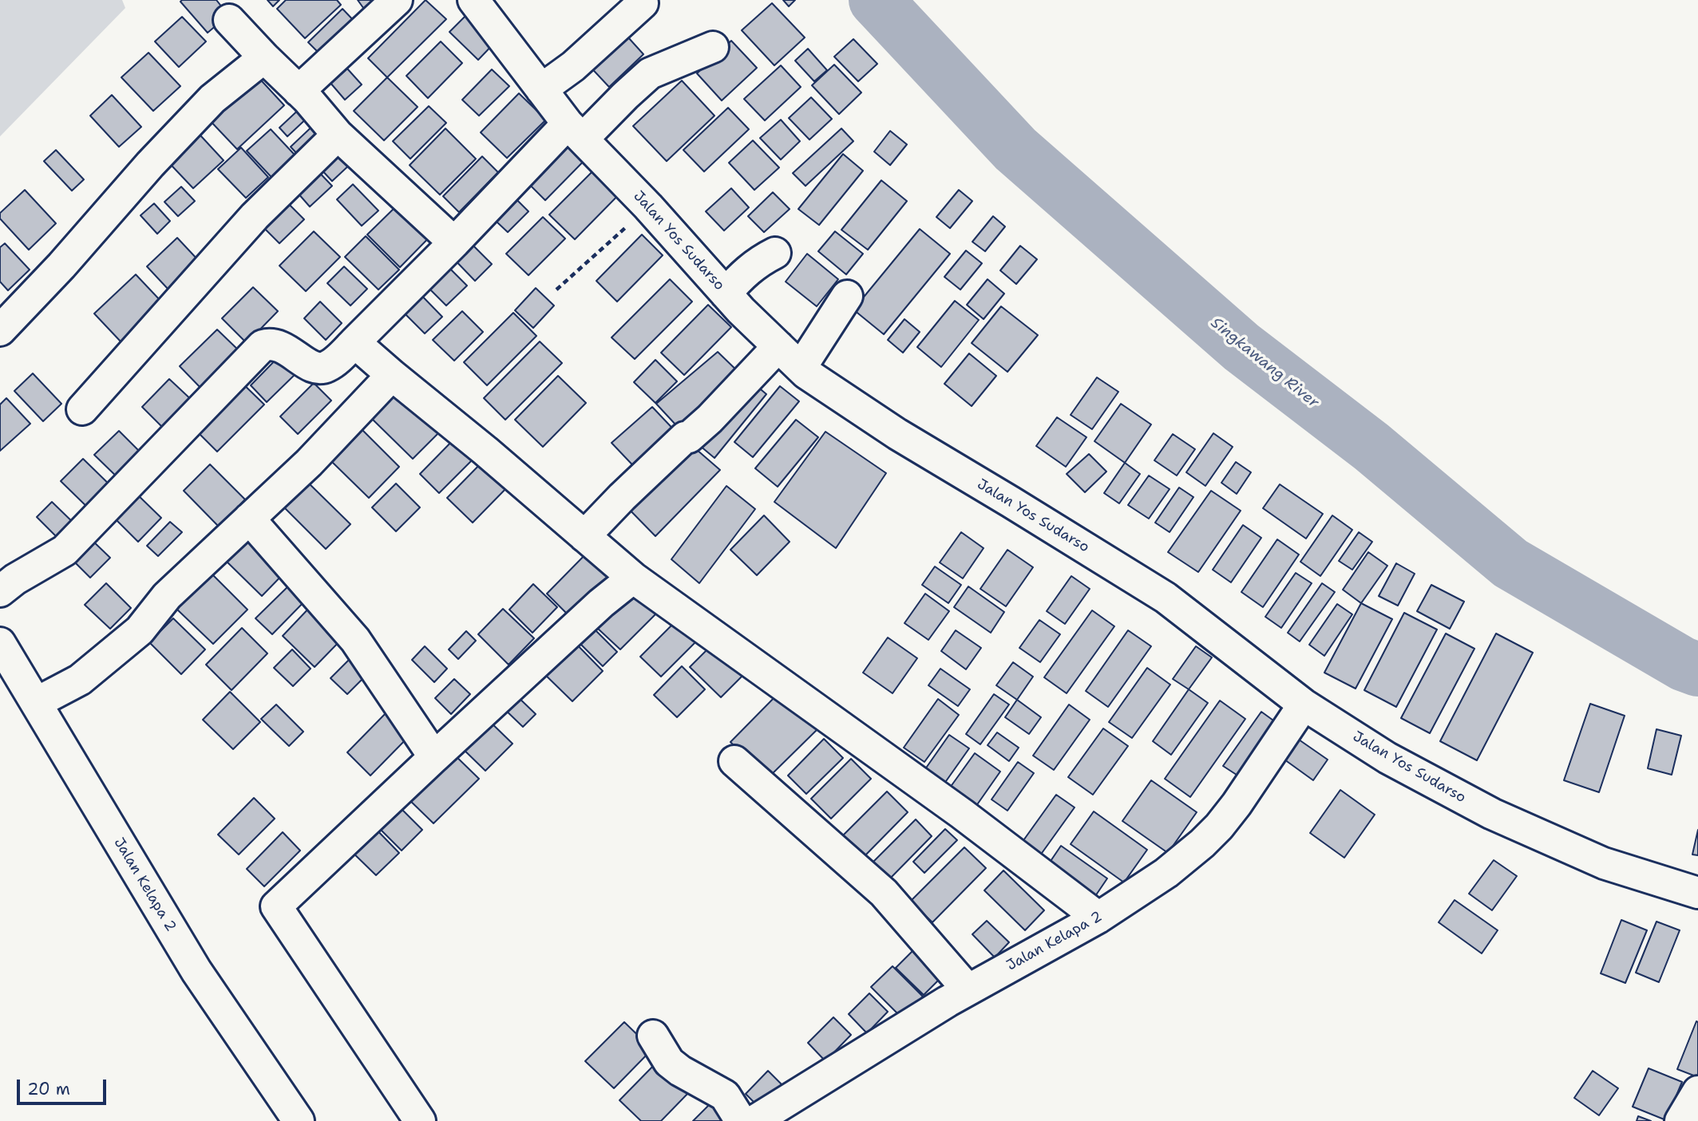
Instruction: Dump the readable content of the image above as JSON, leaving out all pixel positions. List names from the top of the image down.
{
  "streets": {
    "street": ["Jalan Yos Sudarso", "Jalan Kelapa 2"]
  },
  "crossings": [
    ["Jalan Yos Sudarso", "Jalan Kelapa 2"]
  ],
  "water": ["Singkawang River"],
  "scale_bar": "20 m"
}
